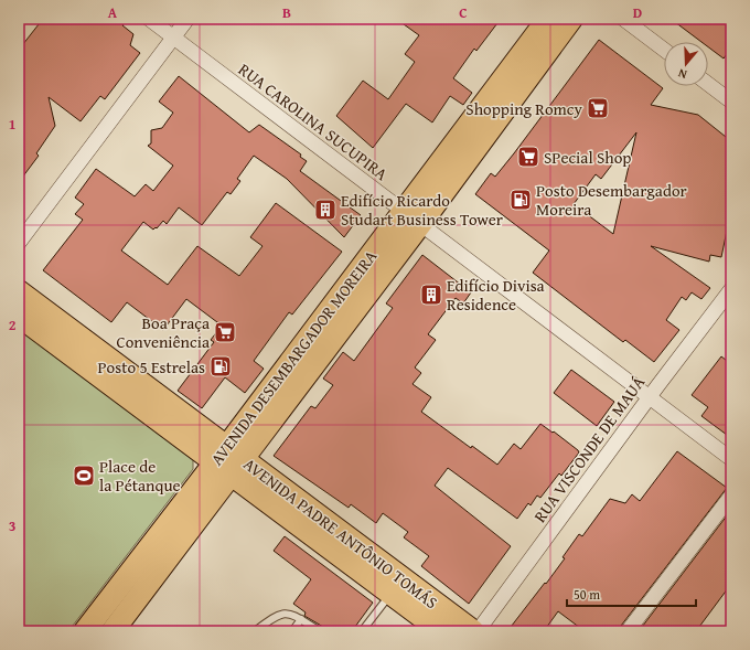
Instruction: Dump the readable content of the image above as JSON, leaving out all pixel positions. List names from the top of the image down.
{
  "streets": {
    "main road": ["AVENIDA DESEMBARGADOR MOREIRA", "AVENIDA PADRE ANTÔNIO TOMÁS"],
    "street": ["RUA CAROLINA SUCUPIRA", "RUA VISCONDE DE MAUÁ"]
  },
  "crossings": [
    ["RUA CAROLINA SUCUPIRA", "AVENIDA DESEMBARGADOR MOREIRA"],
    ["RUA CAROLINA SUCUPIRA", "RUA VISCONDE DE MAUÁ"],
    ["AVENIDA DESEMBARGADOR MOREIRA", "AVENIDA PADRE ANTÔNIO TOMÁS"]
  ],
  "places": {
    "supermarket": ["Shopping Romcy", "SPecial Shop", "Boa Praça Conveniência"],
    "fuel station": ["Posto Desembargador Moreira", "Posto 5 Estrelas"],
    "building": ["Edifício Ricardo Studart Business Tower", "Edifício Divisa Residence"],
    "sports": ["Place de la Pétanque"]
  },
  "scale_bar": "50 m",
  "north": "bottom",
  "grid": {
    "columns": [
      "A",
      "B",
      "C",
      "D"
    ],
    "rows": ["1", "2", "3"]
  }
}
